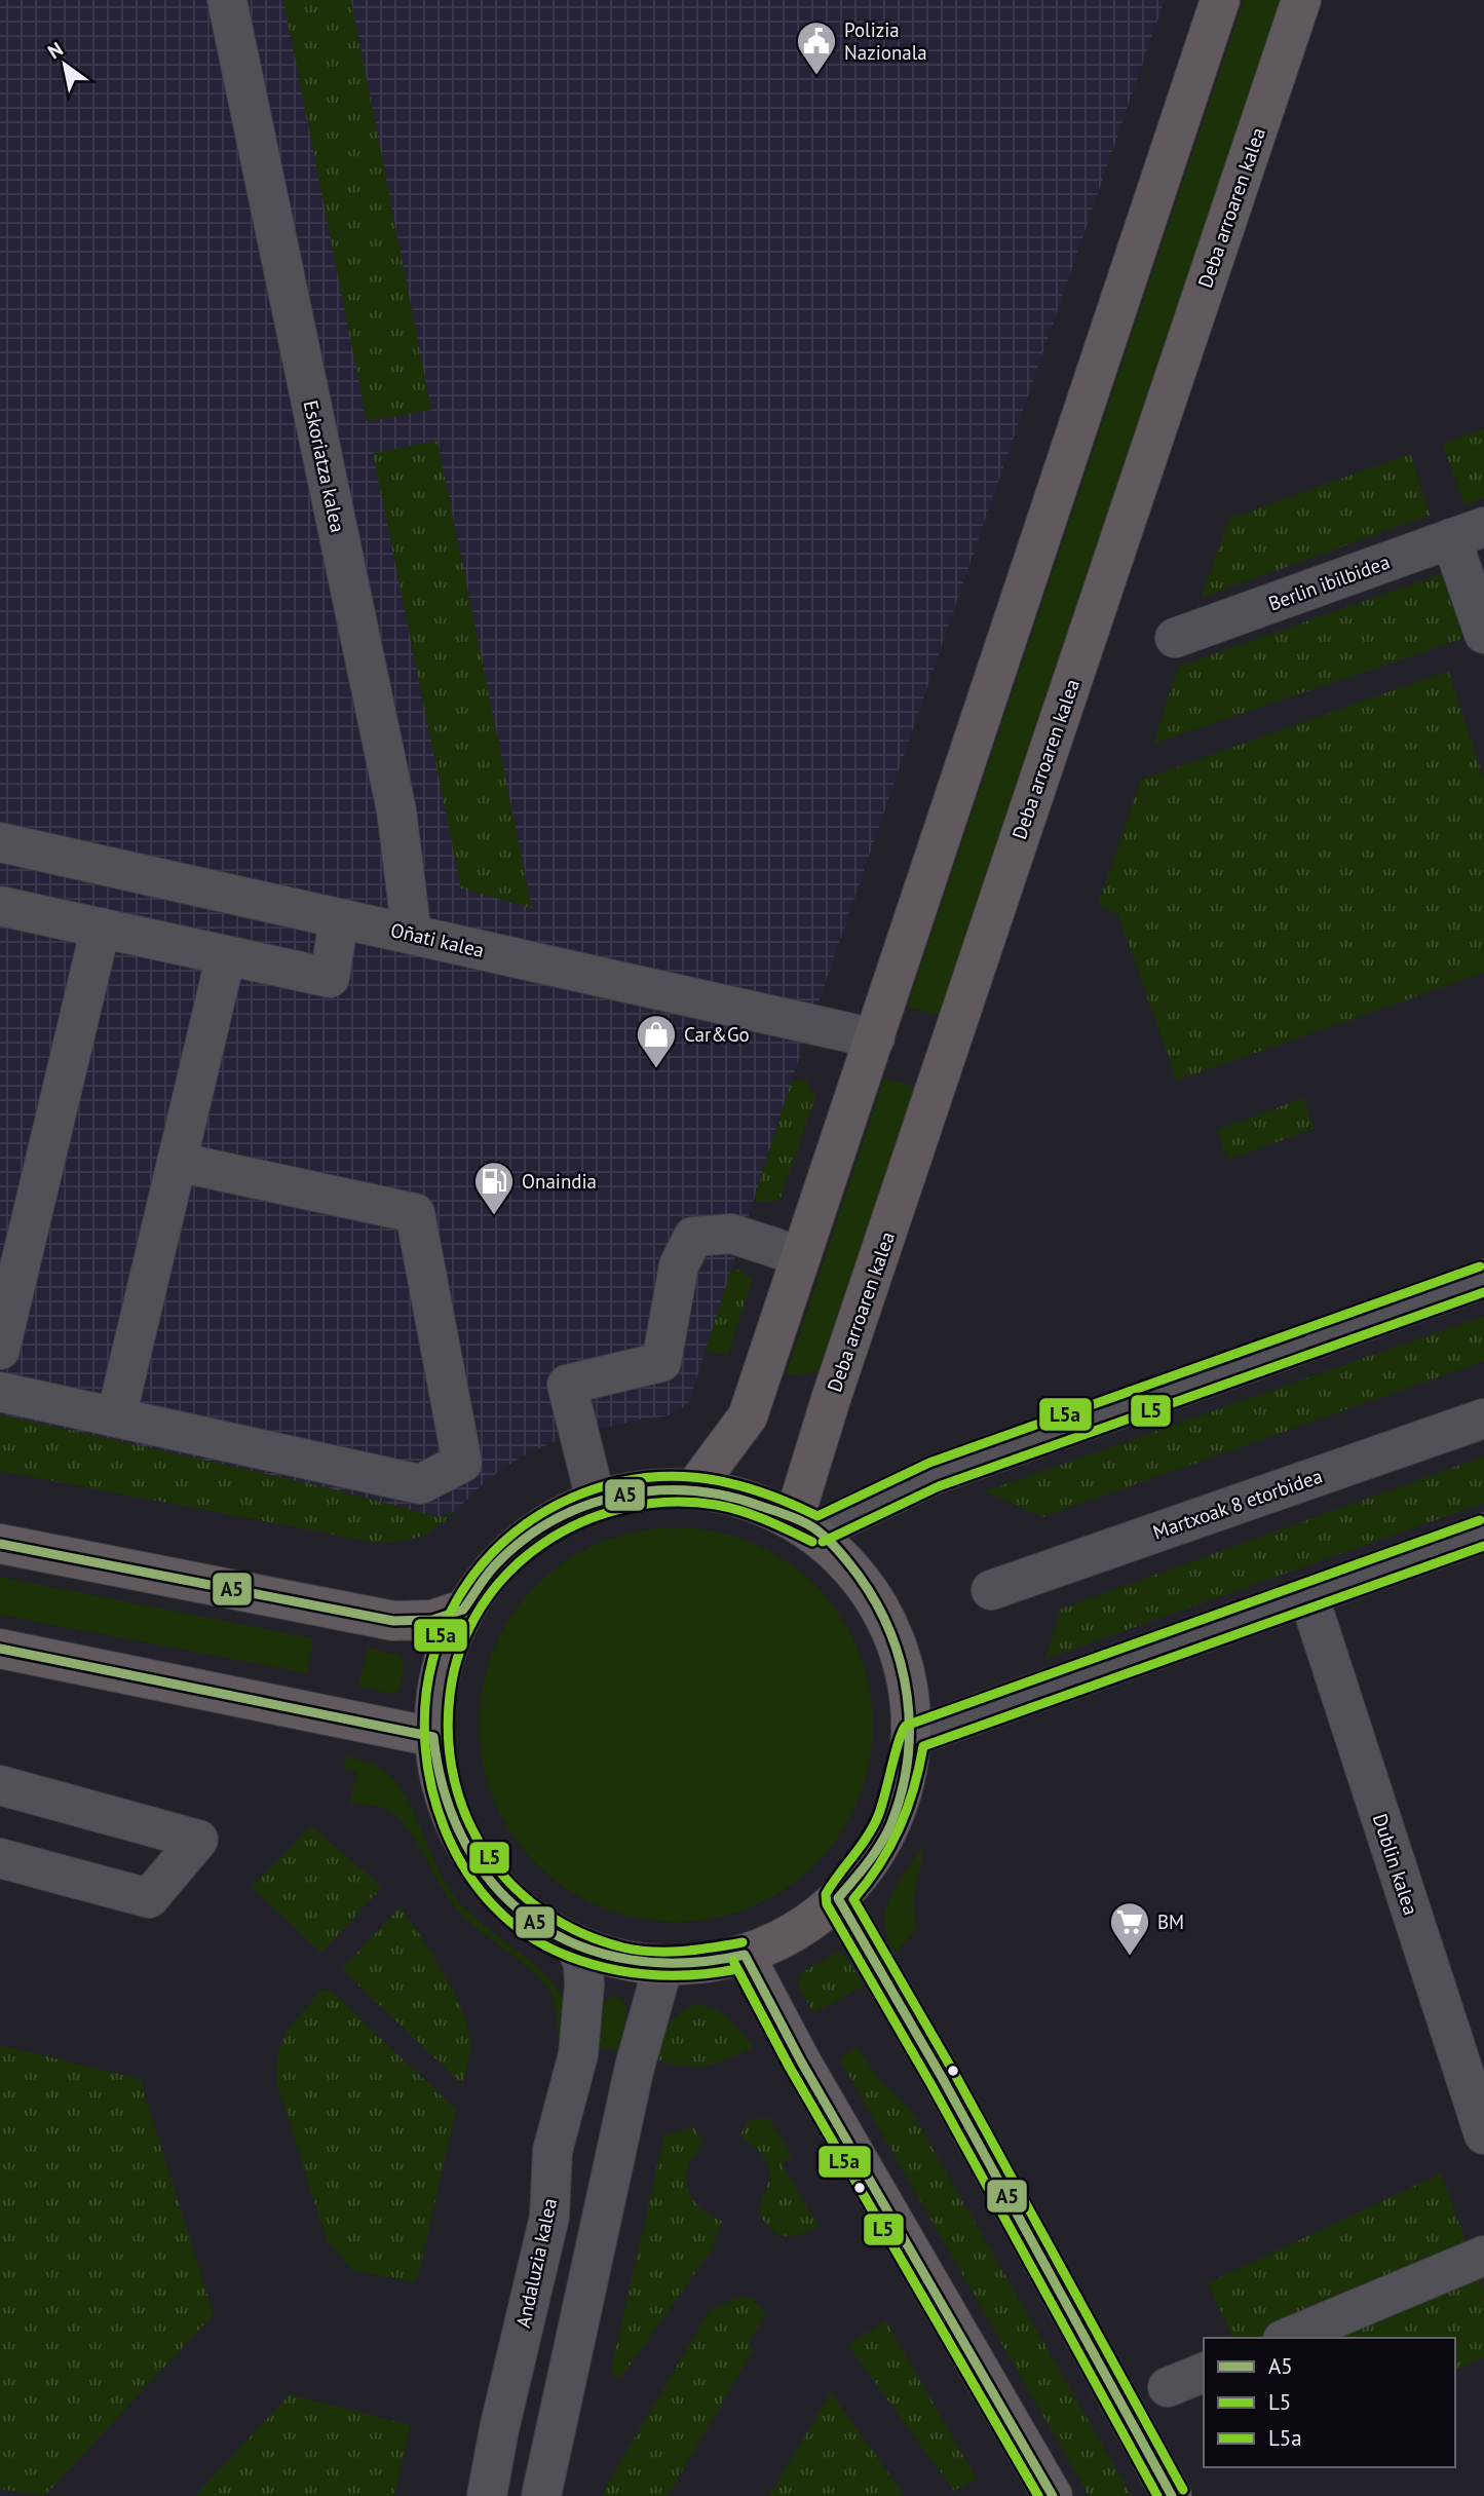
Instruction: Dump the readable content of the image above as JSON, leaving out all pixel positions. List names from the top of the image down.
{
  "streets": {
    "main road": ["Deba arroaren kalea"],
    "street": [
      "Eskoriatza kalea",
      "Berlin ibilbidea",
      "Oñati kalea",
      "Martxoak 8 etorbidea",
      "Dublin kalea",
      "Andaluzia kalea"
    ]
  },
  "crossings": [
    ["Eskoriatza kalea", "Oñati kalea"]
  ],
  "places": {
    "public building": ["Polizia Nazionala"],
    "shop": ["Car&Go"],
    "fuel station": ["Onaindia"],
    "supermarket": ["BM"]
  },
  "lines": ["transit line L5a", "transit line L5", "transit line A5"],
  "legend": ["A5", "L5", "L5a"],
  "north": "top left"
}
